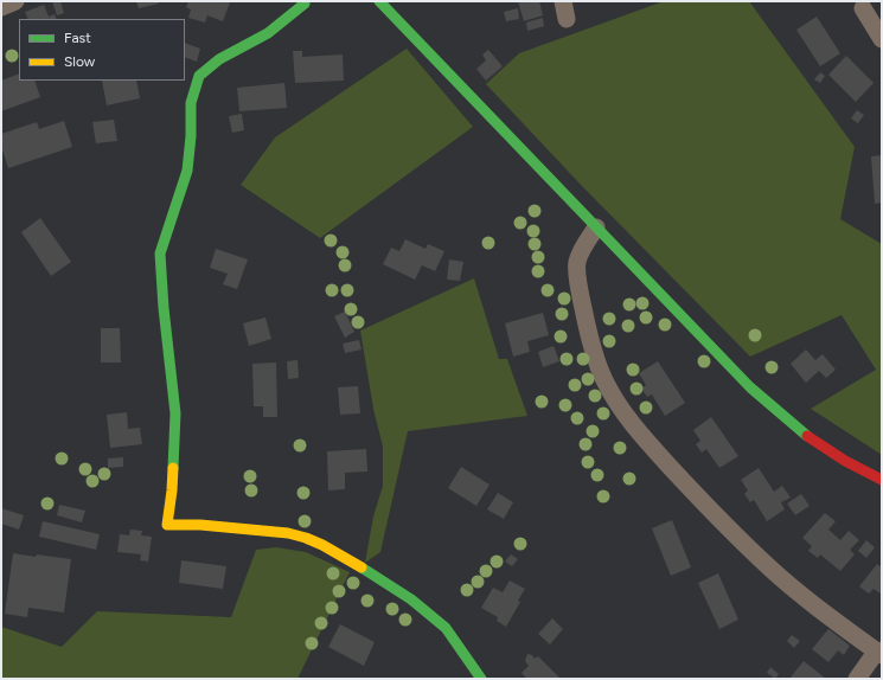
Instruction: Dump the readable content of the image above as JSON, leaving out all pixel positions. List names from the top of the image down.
{
  "legend": ["Fast", "Slow"]
}
